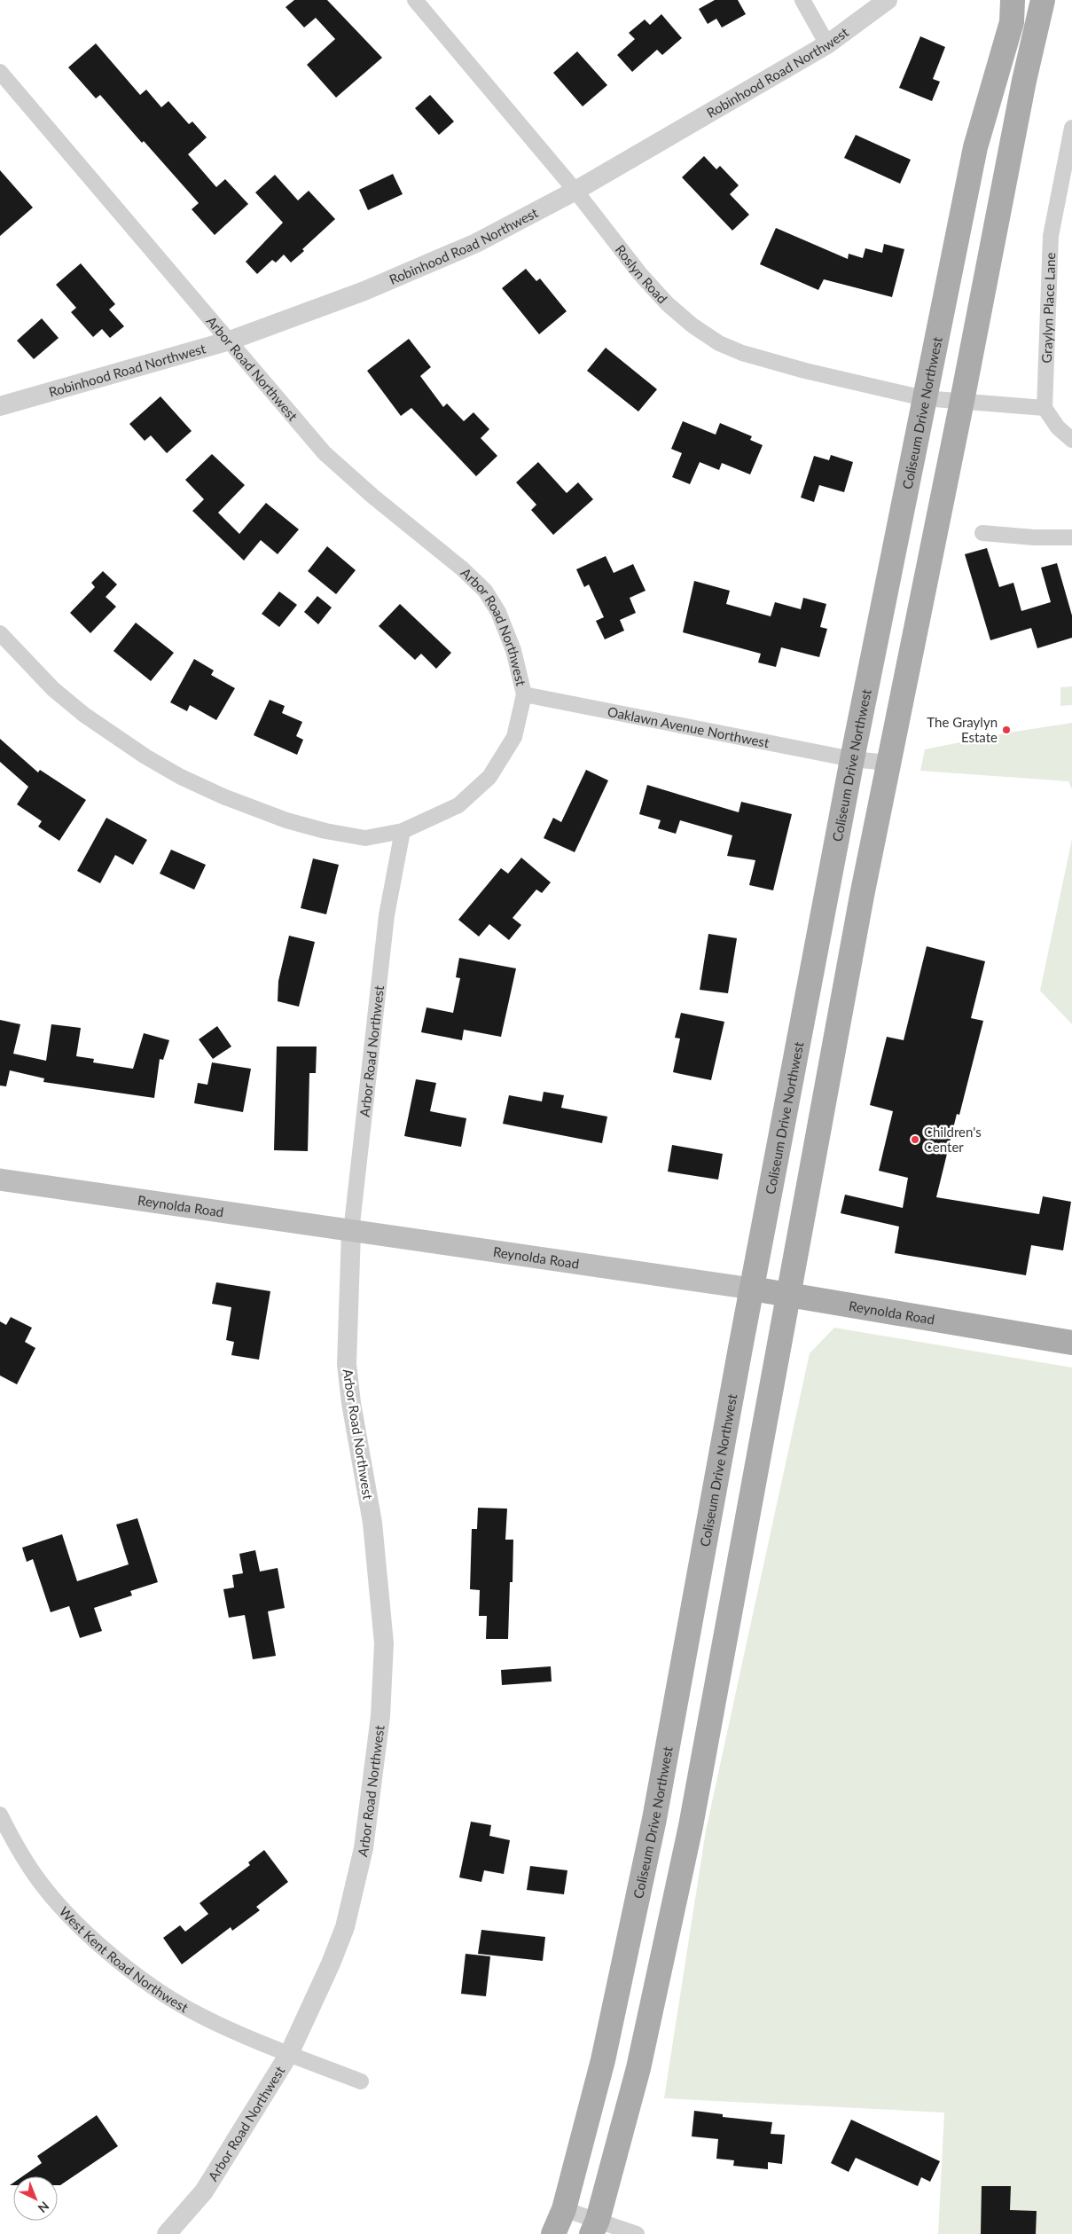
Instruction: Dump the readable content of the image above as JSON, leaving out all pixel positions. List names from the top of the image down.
{
  "streets": {
    "main road": ["Coliseum Drive Northwest", "Reynolda Road"],
    "street": [
      "Robinhood Road Northwest",
      "Roslyn Road",
      "Graylyn Place Lane",
      "Arbor Road Northwest",
      "Oaklawn Avenue Northwest",
      "West Kent Road Northwest"
    ]
  },
  "crossings": [
    ["Robinhood Road Northwest", "Roslyn Road"],
    ["Robinhood Road Northwest", "Arbor Road Northwest"],
    ["Roslyn Road", "Coliseum Drive Northwest"],
    ["Arbor Road Northwest", "Oaklawn Avenue Northwest"],
    ["Arbor Road Northwest", "Reynolda Road"],
    ["Arbor Road Northwest", "West Kent Road Northwest"],
    ["Coliseum Drive Northwest", "Oaklawn Avenue Northwest"],
    ["Coliseum Drive Northwest", "Reynolda Road"]
  ],
  "places": ["The Graylyn Estate", "Children's Center"],
  "north": "bottom right"
}
